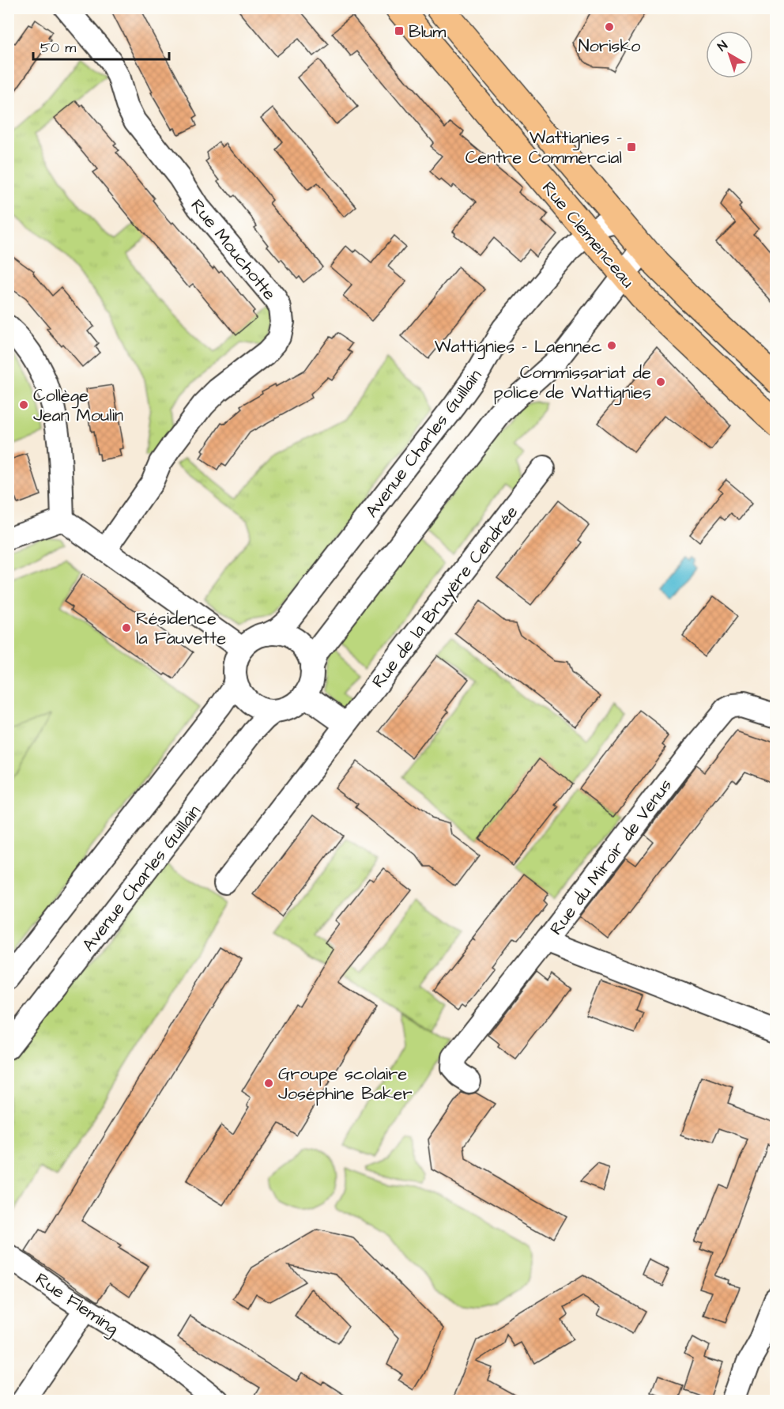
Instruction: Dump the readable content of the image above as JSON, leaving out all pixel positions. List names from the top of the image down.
{
  "streets": {
    "main road": ["Rue Clemenceau"],
    "street": [
      "Rue Mouchotte",
      "Avenue Charles Guillain",
      "Rue de la Bruyère Cendrée",
      "Rue du Miroir de Venus",
      "Rue Fleming"
    ]
  },
  "crossings": [
    ["Rue Clemenceau", "Avenue Charles Guillain"]
  ],
  "places": {
    "other": [
      "Norisko",
      "Wattignies – Laennec",
      "Commissariat de police de Wattignies",
      "Collège Jean Moulin",
      "Résidence la Fauvette",
      "Groupe scolaire Joséphine Baker"
    ],
    "transit": ["Blum", "Wattignies – Centre Commercial"]
  },
  "scale_bar": "50 m",
  "north": "top left"
}
